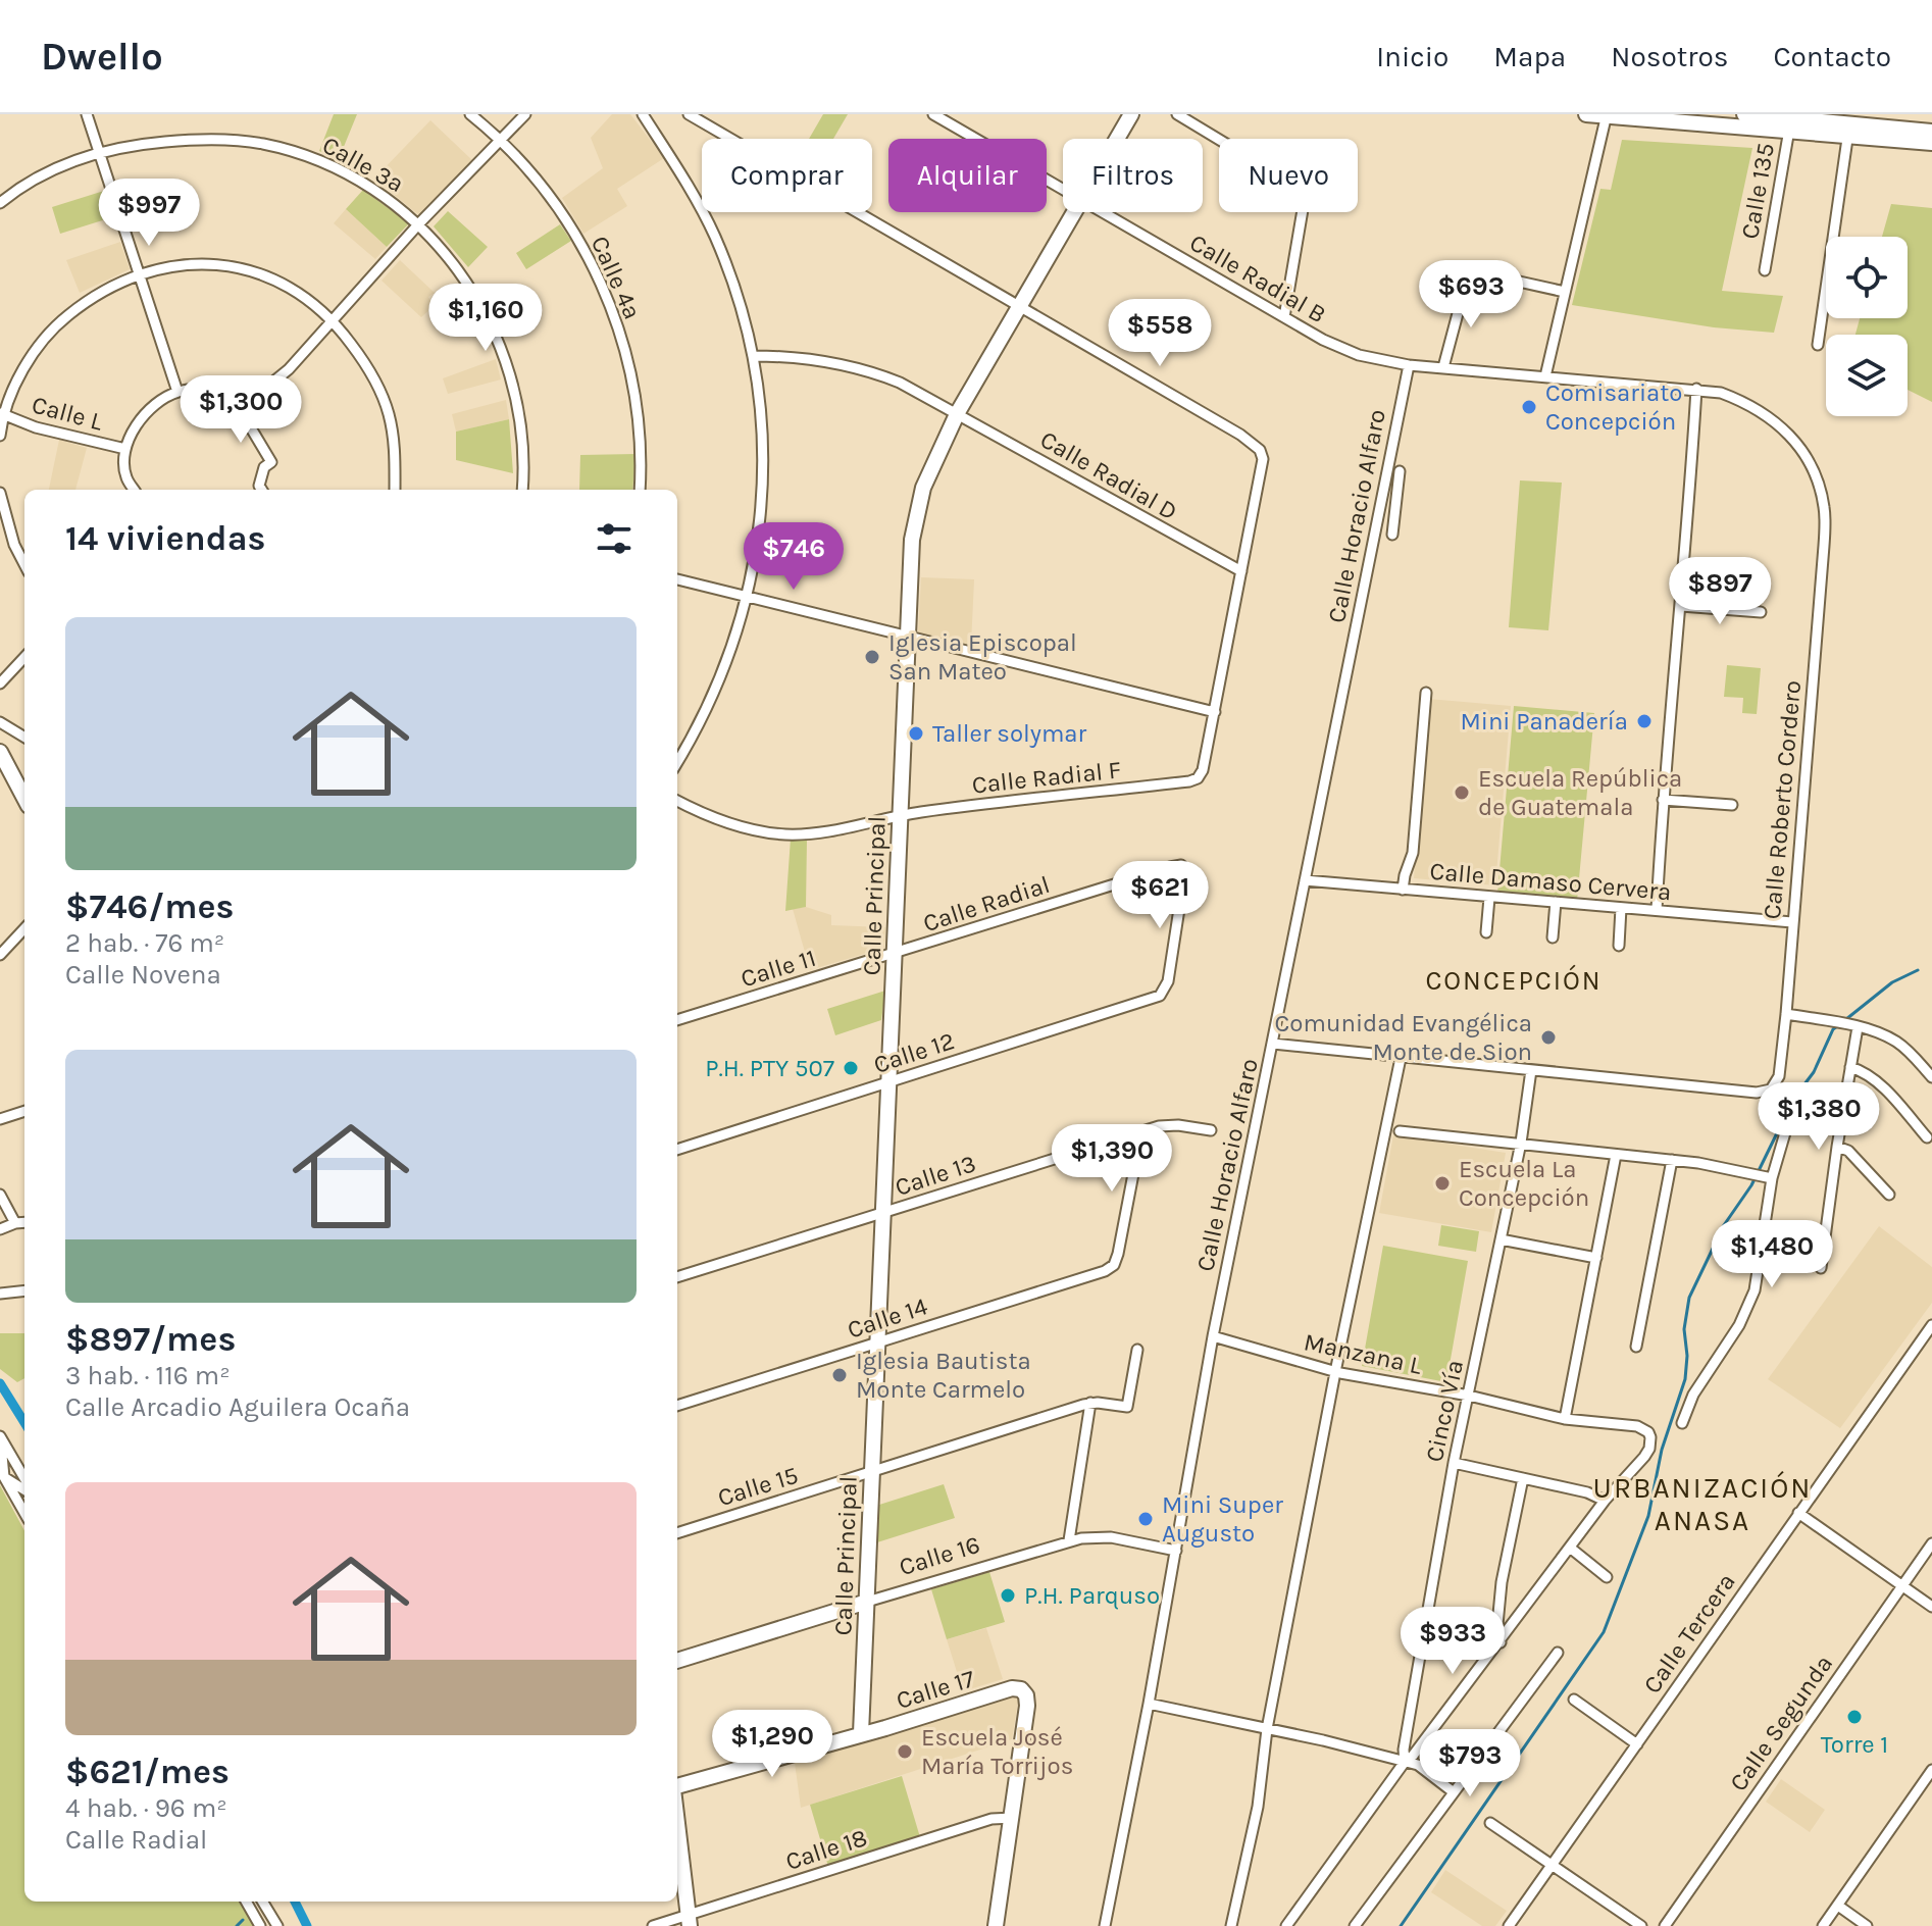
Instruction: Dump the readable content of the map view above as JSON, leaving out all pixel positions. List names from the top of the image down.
{
  "streets": {
    "street": [
      "Calle 3a",
      "Calle 135",
      "Calle 4a",
      "Calle Radial B",
      "Calle L",
      "Calle Radial D",
      "Calle Horacio Alfaro",
      "Calle Radial F",
      "Calle Roberto Cordero",
      "Calle Damaso Cervera",
      "Calle Principal",
      "Calle Radial",
      "Calle 11",
      "Calle 12",
      "Calle 13",
      "Calle 14",
      "Manzana L",
      "Cinco Vía",
      "Calle 15",
      "Calle 16",
      "Calle Tercera",
      "Calle 17",
      "Calle Segunda",
      "Calle 18"
    ]
  },
  "crossings": [
    ["Calle Radial B", "Calle Horacio Alfaro"],
    ["Calle Radial B", "Calle Roberto Cordero"],
    ["Calle Radial D", "Calle Principal"],
    ["Calle Horacio Alfaro", "Calle Damaso Cervera"],
    ["Calle Horacio Alfaro", "Manzana L"],
    ["Calle Horacio Alfaro", "Calle 16"],
    ["Calle Radial F", "Calle Principal"],
    ["Calle Roberto Cordero", "Calle Damaso Cervera"],
    ["Calle Principal", "Calle Radial"],
    ["Calle Principal", "Calle 11"],
    ["Calle Principal", "Calle 12"],
    ["Calle Principal", "Calle 13"],
    ["Calle Principal", "Calle 14"],
    ["Calle Principal", "Calle 15"],
    ["Calle Principal", "Calle 16"],
    ["Calle Principal", "Calle 17"],
    ["Calle Radial", "Calle 11"],
    ["Calle Radial", "Calle 12"],
    ["Calle 13", "Calle 14"],
    ["Manzana L", "Cinco Vía"],
    ["Calle 17", "Calle 18"]
  ],
  "districts": ["CONCEPCIÓN", "URBANIZACIÓN ANASA"],
  "places": [
    "Comisariato Concepción",
    "Iglesia Episcopal San Mateo",
    "Mini Panadería",
    "Taller solymar",
    "Escuela República de Guatemala",
    "Comunidad Evangélica Monte de Sion",
    "P.H. PTY 507",
    "Escuela La Concepción",
    "Iglesia Bautista Monte Carmelo",
    "Mini Super Augusto",
    "P.H. Parquso",
    "Torre 1",
    "Escuela José María Torrijos"
  ],
  "page": {
    "header": "Dwello",
    "nav": [
      "Inicio",
      "Mapa",
      "Nosotros",
      "Contacto"
    ],
    "chip": [
      "Comprar",
      "Alquilar",
      "Filtros",
      "Nuevo"
    ],
    "price": [
      "$997",
      "$693",
      "$1,160",
      "$558",
      "$1,300",
      "$746",
      "$897",
      "$621",
      "$1,380",
      "$1,390",
      "$1,480",
      "$933",
      "$1,290",
      "$793"
    ],
    "heading": "14 viviendas",
    "list": [
      {
        "name": "$746/mes",
        "note": "2 hab. · 76 m² · Calle Novena"
      },
      {
        "name": "$897/mes",
        "note": "3 hab. · 116 m² · Calle Arcadio Aguilera Ocaña"
      },
      {
        "name": "$621/mes",
        "note": "4 hab. · 96 m² · Calle Radial"
      }
    ]
  }
}
